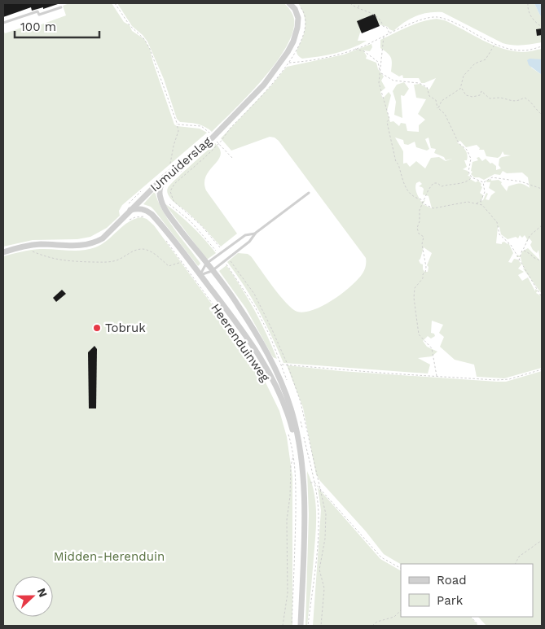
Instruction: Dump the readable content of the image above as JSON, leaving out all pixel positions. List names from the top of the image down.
{
  "streets": {
    "street": ["IJmuiderslag", "Heerenduinweg"]
  },
  "crossings": [
    ["IJmuiderslag", "Heerenduinweg"]
  ],
  "parks": ["Midden-Herenduin"],
  "places": ["Tobruk"],
  "legend": ["Road", "Park"],
  "scale_bar": "100 m",
  "north": "right"
}
